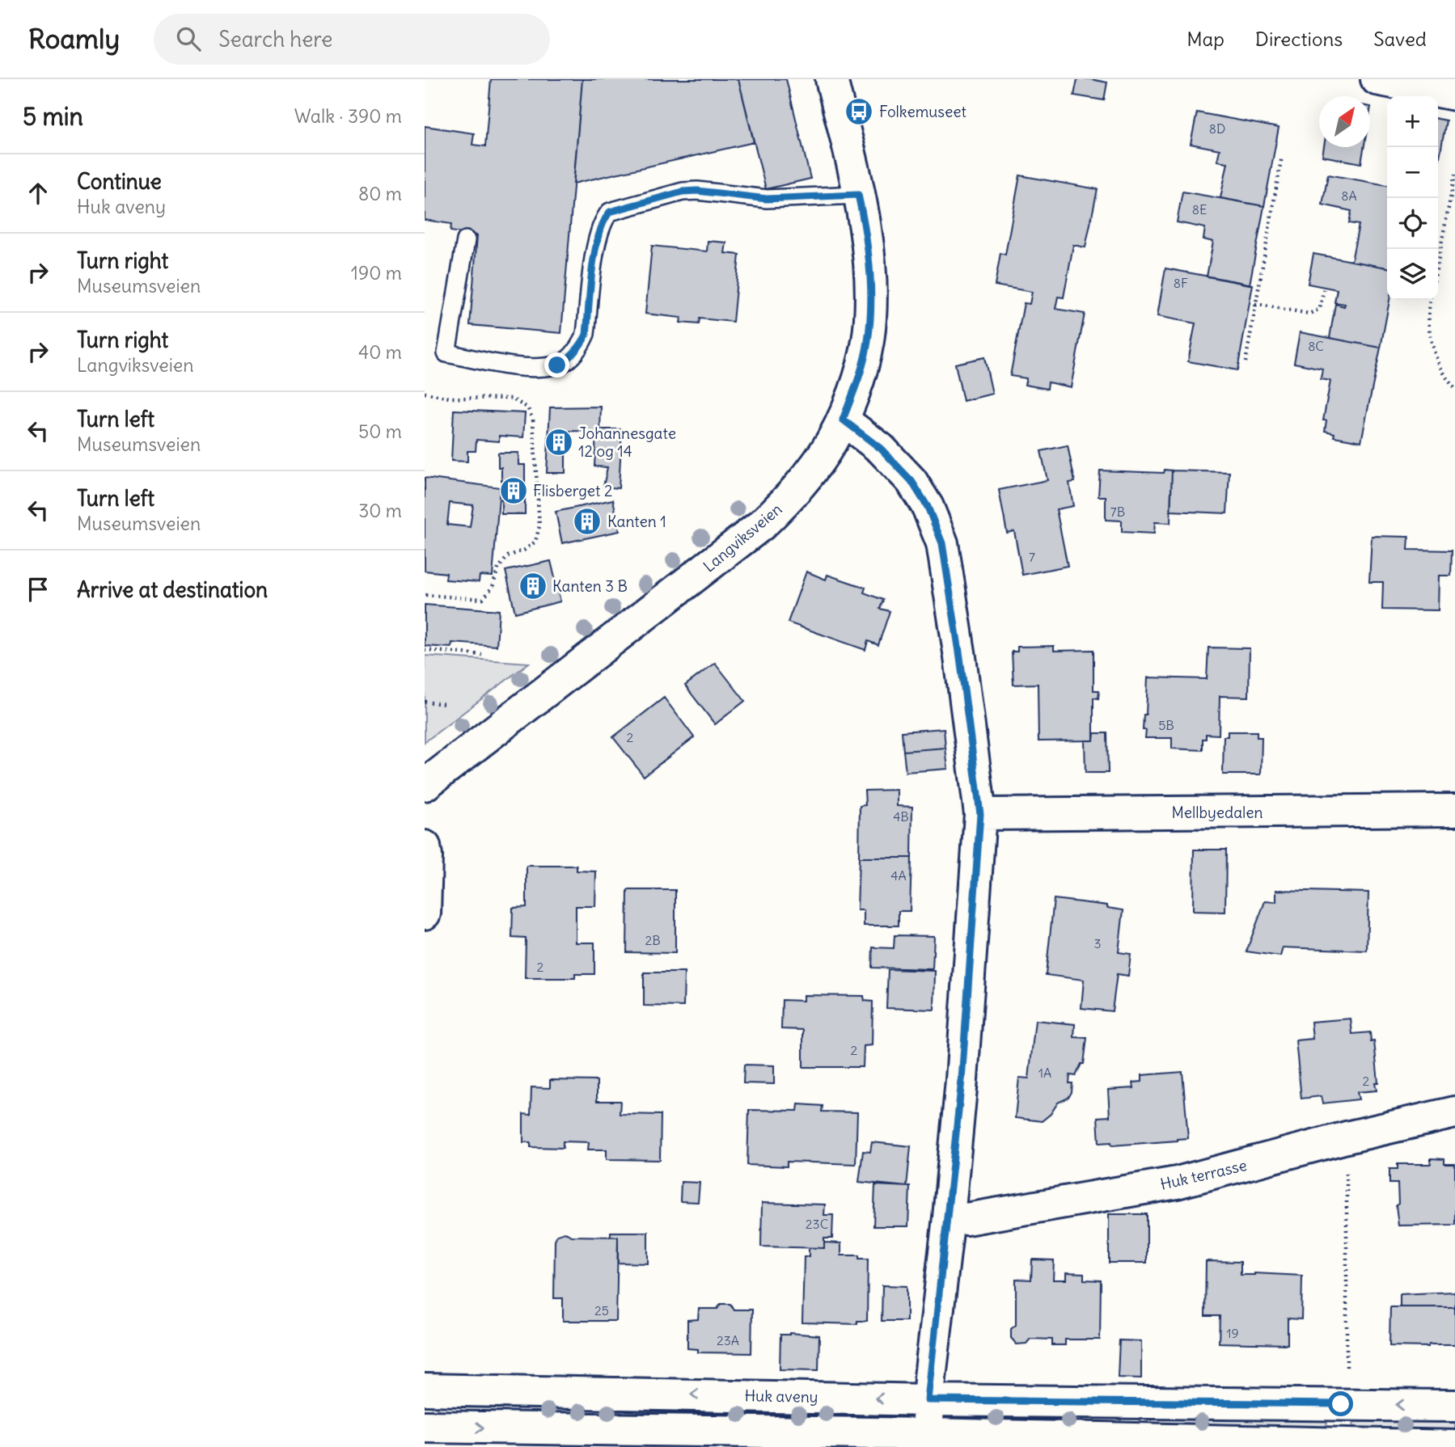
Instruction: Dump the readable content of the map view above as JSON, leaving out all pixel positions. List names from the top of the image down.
{
  "streets": {
    "street": [
      "Langviksveien",
      "Mellbyedalen",
      "Huk terrasse",
      "Huk aveny"
    ]
  },
  "places": {
    "bus stop": ["Folkemuseet"],
    "building": [
      "Johannesgate 12 og 14",
      "Flisberget 2",
      "Kanten 1",
      "Kanten 3 B"
    ]
  },
  "house_numbers": [
    "8D",
    "8A",
    "8E",
    "8F",
    "8C",
    "7B",
    "7",
    "5B",
    "2",
    "4B",
    "4A",
    "2B",
    "3",
    "2",
    "2",
    "1A",
    "2",
    "23C",
    "25",
    "19",
    "23A"
  ],
  "north": "top right",
  "page": {
    "header": "Roamly",
    "search": "Search here",
    "nav": ["Map", "Directions", "Saved"],
    "heading": ["5 min", "Walk · 390 m"],
    "map_buttons": ["+", "−"],
    "list": [
      ["Continue", "Huk aveny", "80 m"],
      ["Turn right", "Museumsveien", "190 m"],
      ["Turn right", "Langviksveien", "40 m"],
      ["Turn left", "Museumsveien", "50 m"],
      ["Turn left", "Museumsveien", "30 m"],
      "Arrive at destination"
    ]
  }
}
